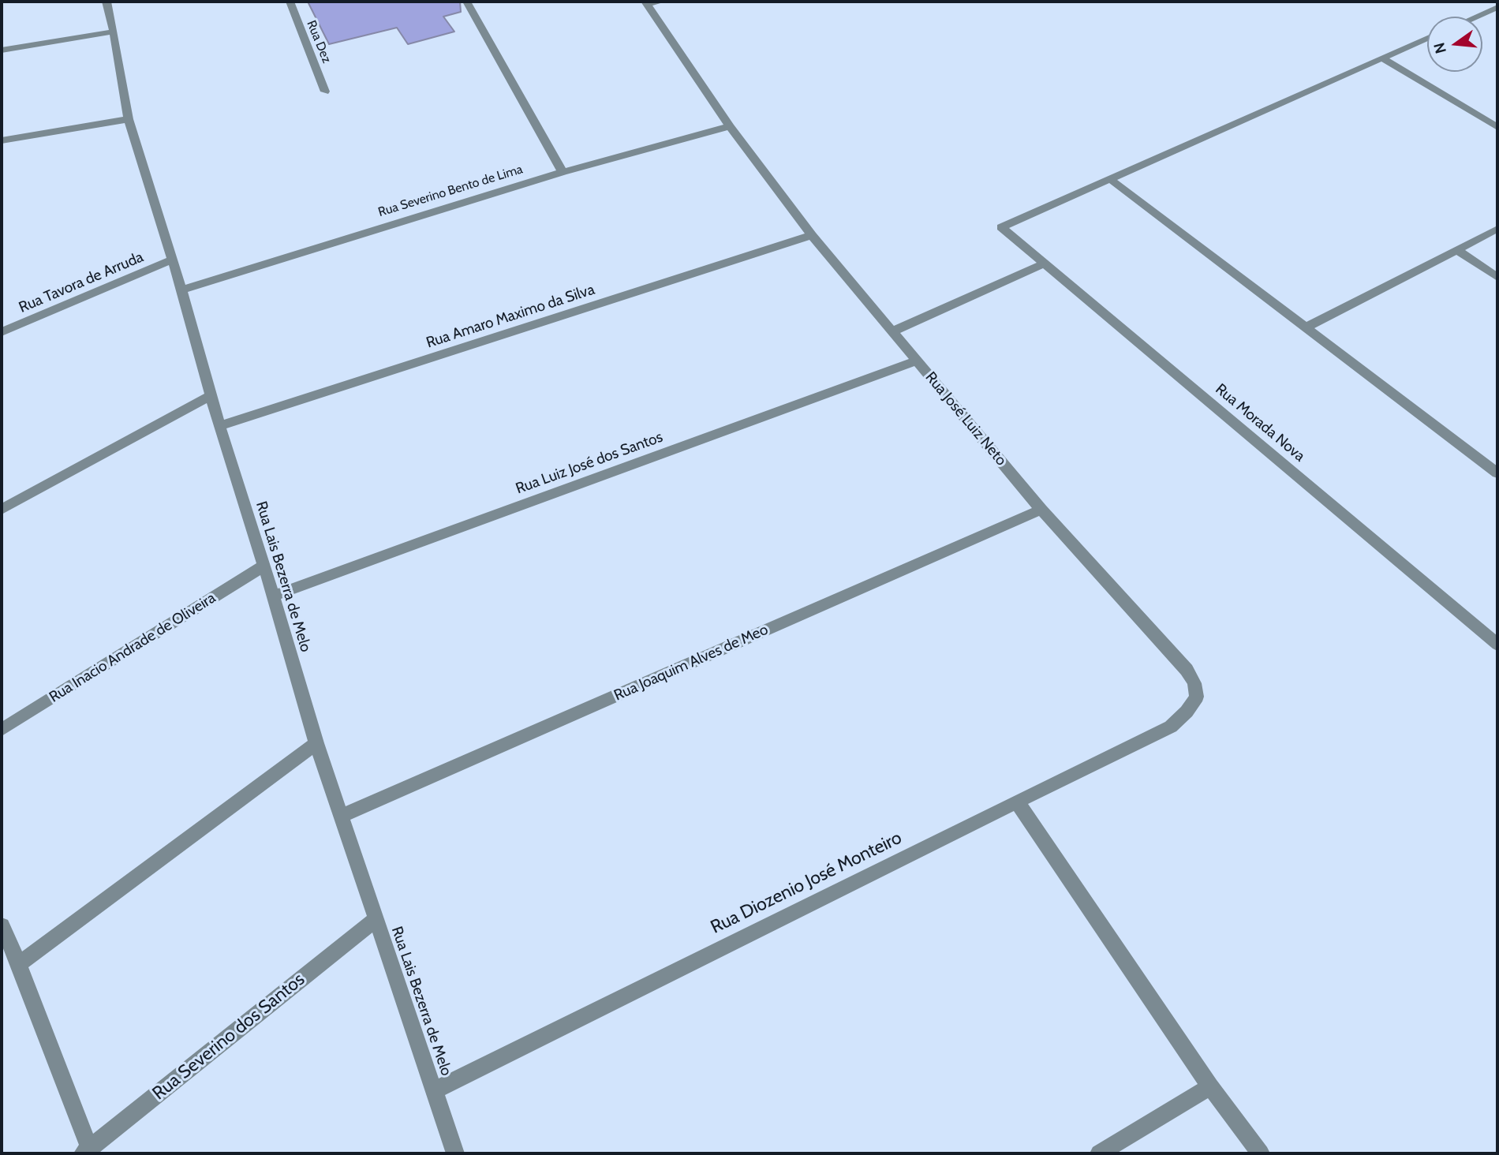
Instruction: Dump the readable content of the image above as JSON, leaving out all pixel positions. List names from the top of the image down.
{
  "streets": {
    "street": [
      "Rua Dez",
      "Rua Severino Bento de Lima",
      "Rua Tavora de Arruda",
      "Rua Amaro Maximo da Silva",
      "Rua José Luiz Neto",
      "Rua Morada Nova",
      "Rua Luiz José dos Santos",
      "Rua Lais Bezerra de Melo",
      "Rua Inacio Andrade de Oliveira",
      "Rua Joaquim Alves de Meo",
      "Rua Diozenio José Monteiro",
      "Rua Severino dos Santos"
    ]
  },
  "crossings": [
    ["Rua Severino Bento de Lima", "Rua José Luiz Neto"],
    ["Rua Severino Bento de Lima", "Rua Lais Bezerra de Melo"],
    ["Rua Tavora de Arruda", "Rua Lais Bezerra de Melo"],
    ["Rua Amaro Maximo da Silva", "Rua José Luiz Neto"],
    ["Rua Amaro Maximo da Silva", "Rua Lais Bezerra de Melo"],
    ["Rua José Luiz Neto", "Rua Luiz José dos Santos"],
    ["Rua José Luiz Neto", "Rua Joaquim Alves de Meo"],
    ["Rua José Luiz Neto", "Rua Diozenio José Monteiro"],
    ["Rua Luiz José dos Santos", "Rua Lais Bezerra de Melo"],
    ["Rua Lais Bezerra de Melo", "Rua Inacio Andrade de Oliveira"],
    ["Rua Lais Bezerra de Melo", "Rua Joaquim Alves de Meo"],
    ["Rua Lais Bezerra de Melo", "Rua Diozenio José Monteiro"],
    ["Rua Lais Bezerra de Melo", "Rua Severino dos Santos"]
  ],
  "north": "left"
}
